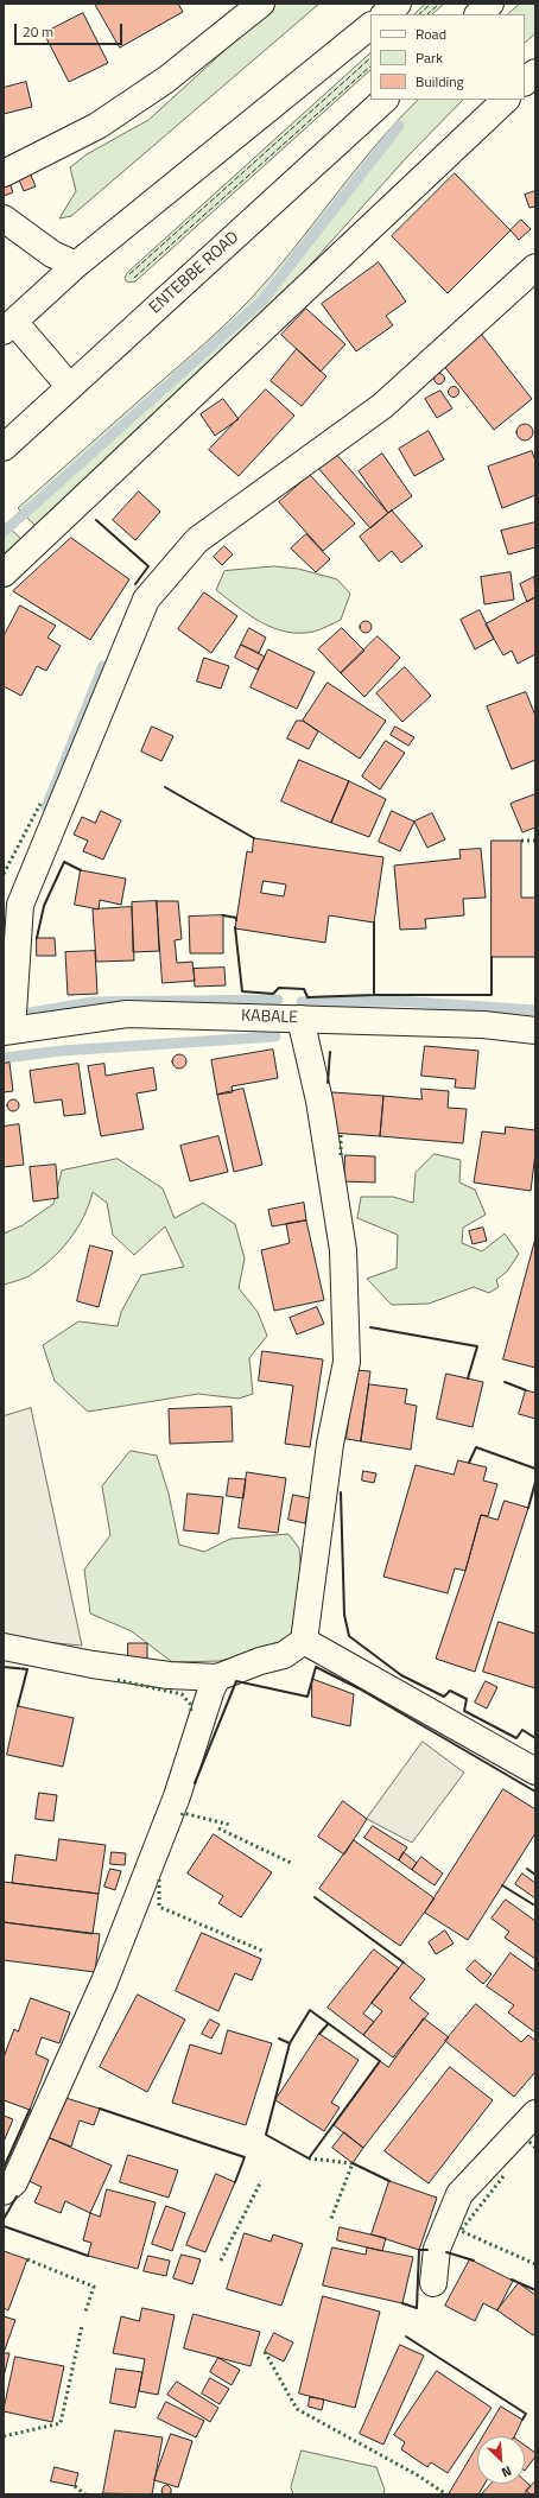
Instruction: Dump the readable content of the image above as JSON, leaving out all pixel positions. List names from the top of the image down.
{
  "streets": {
    "main road": ["ENTEBBE ROAD", "KABALE"]
  },
  "legend": ["Road", "Park", "Building"],
  "scale_bar": "20 m",
  "north": "bottom right"
}
